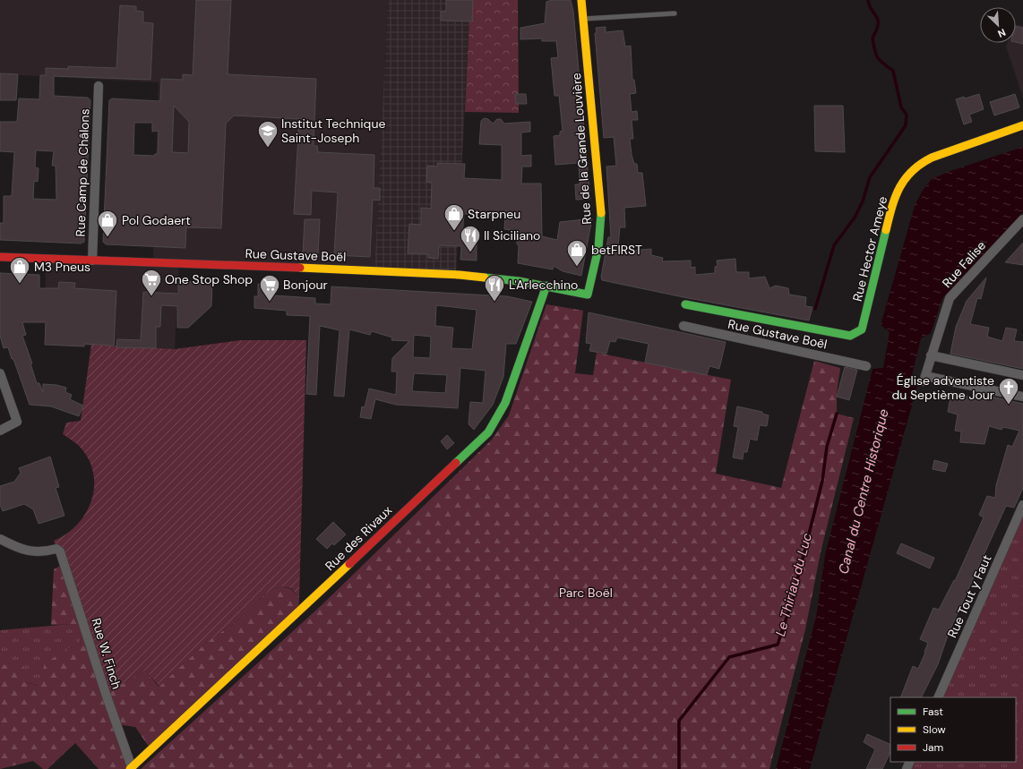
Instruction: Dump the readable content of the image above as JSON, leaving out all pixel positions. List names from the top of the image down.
{
  "streets": {
    "street": [
      "Rue de la Grande Louvière",
      "Rue Camp de Châlons",
      "Rue Hector Ameye",
      "Rue Gustave Boël",
      "Rue Falise",
      "Rue des Rivaux",
      "Rue Tout y Faut",
      "Rue W. Finch"
    ]
  },
  "crossings": [
    ["Rue de la Grande Louvière", "Rue Gustave Boël"],
    ["Rue Camp de Châlons", "Rue Gustave Boël"],
    ["Rue Hector Ameye", "Rue Gustave Boël"],
    ["Rue Gustave Boël", "Rue des Rivaux"],
    ["Rue des Rivaux", "Rue W. Finch"]
  ],
  "water": ["Canal du Centre Historique", "Le Thiriau du Luc"],
  "parks": ["Parc Boël"],
  "places": {
    "school or university": ["Institut Technique Saint-Joseph"],
    "shop": [
      "Starpneu",
      "Pol Godaert",
      "betFIRST",
      "M3 Pneus"
    ],
    "restaurant": ["Il Siciliano", "L'Arlecchino"],
    "supermarket": ["One Stop Shop", "Bonjour"],
    "church": ["Église adventiste du Septième Jour"]
  },
  "legend": ["Fast", "Slow", "Jam"],
  "north": "bottom right"
}
